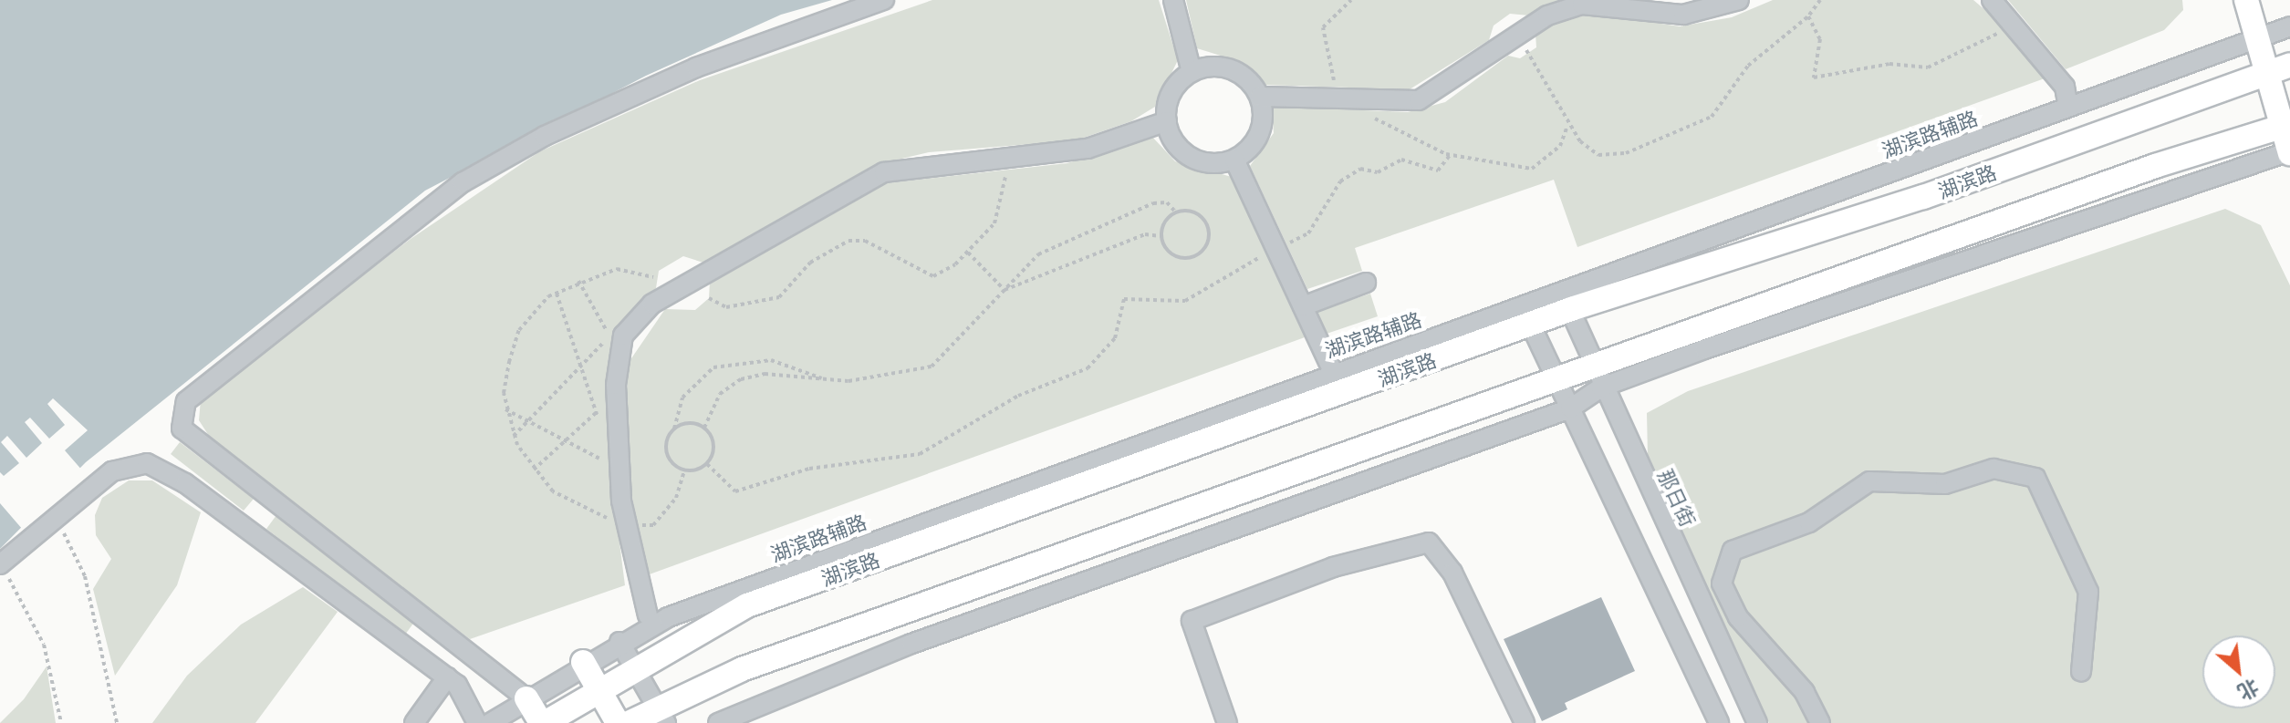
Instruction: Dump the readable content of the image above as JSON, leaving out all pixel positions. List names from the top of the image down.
{
  "streets": {
    "main road": ["湖滨路"],
    "street": ["湖滨路辅路", "那日街"]
  },
  "crossings": [
    ["湖滨路辅路", "湖滨路"],
    ["湖滨路辅路", "那日街"],
    ["湖滨路", "那日街"]
  ],
  "north": "bottom right"
}
